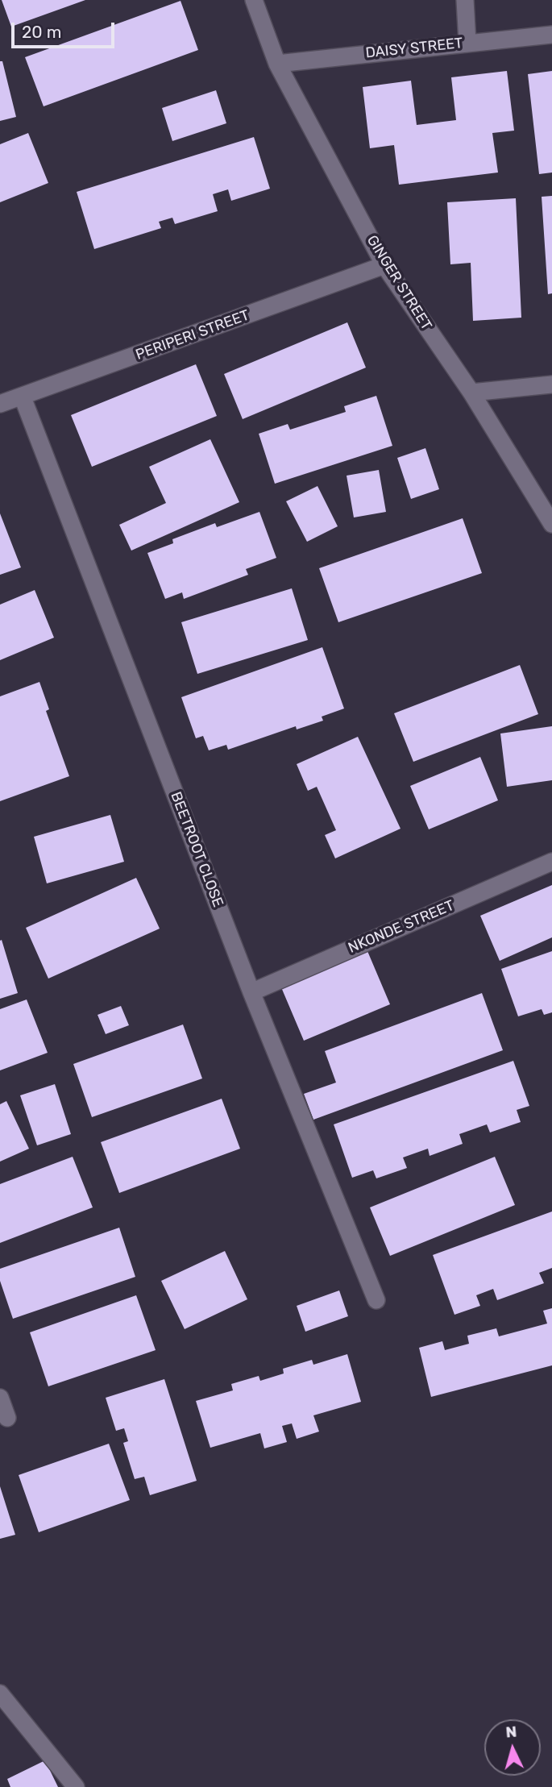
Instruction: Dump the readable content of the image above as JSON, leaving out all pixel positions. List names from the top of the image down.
{
  "streets": {
    "street": [
      "DAISY STREET",
      "GINGER STREET",
      "PERIPERI STREET",
      "BEETROOT CLOSE",
      "NKONDE STREET"
    ]
  },
  "crossings": [
    ["DAISY STREET", "GINGER STREET"],
    ["GINGER STREET", "PERIPERI STREET"],
    ["PERIPERI STREET", "BEETROOT CLOSE"],
    ["BEETROOT CLOSE", "NKONDE STREET"]
  ],
  "scale_bar": "20 m",
  "north": "top"
}
